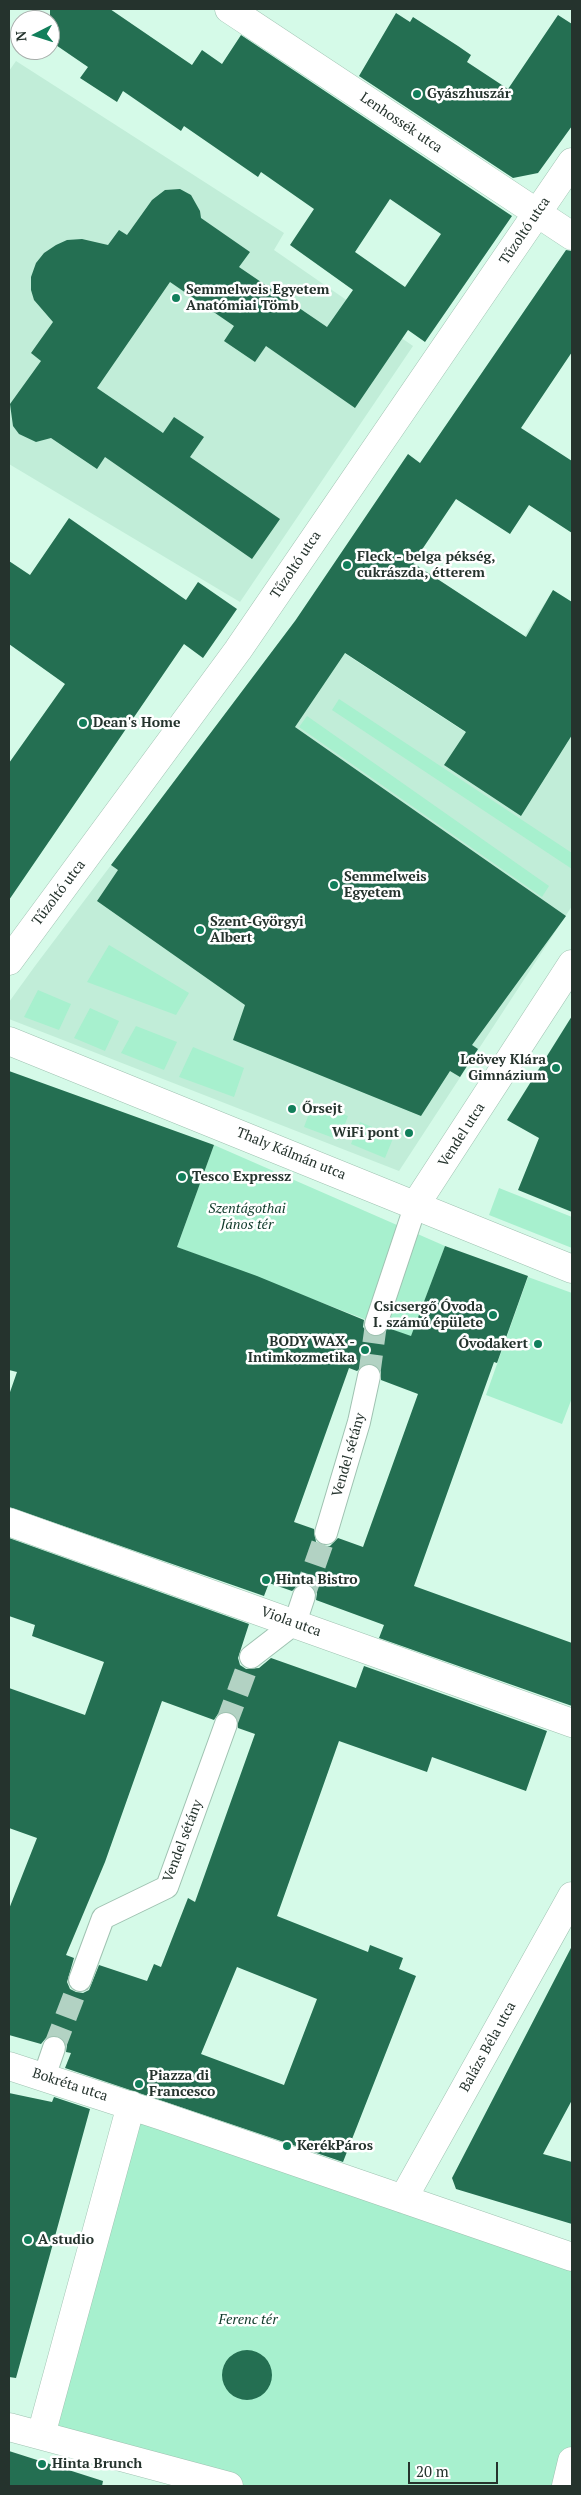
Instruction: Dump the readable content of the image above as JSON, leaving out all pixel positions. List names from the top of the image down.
{
  "streets": {
    "street": [
      "Lenhossék utca",
      "Tűzoltó utca",
      "Vendel utca",
      "Thaly Kálmán utca",
      "Vendel sétány",
      "Viola utca",
      "Balázs Béla utca",
      "Bokréta utca"
    ]
  },
  "crossings": [
    ["Lenhossék utca", "Tűzoltó utca"],
    ["Vendel utca", "Thaly Kálmán utca"]
  ],
  "parks": ["Szentágothai János tér", "Ferenc tér"],
  "places": [
    "Gyászhuszár",
    "Semmelweis Egyetem Anatómiai Tömb",
    "Fleck - belga pékség, cukrászda, étterem",
    "Dean's Home",
    "Semmelweis Egyetem",
    "Szent-Györgyi Albert",
    "Leövey Klára Gimnázium",
    "Őrsejt",
    "WiFi pont",
    "Tesco Expressz",
    "Csicsergő Óvoda I. számú épülete",
    "Óvodakert",
    "BODY WAX - Intimkozmetika",
    "Hinta Bistro",
    "Piazza di Francesco",
    "KerékPáros",
    "A studio",
    "Hinta Brunch"
  ],
  "scale_bar": "20 m",
  "north": "left"
}
